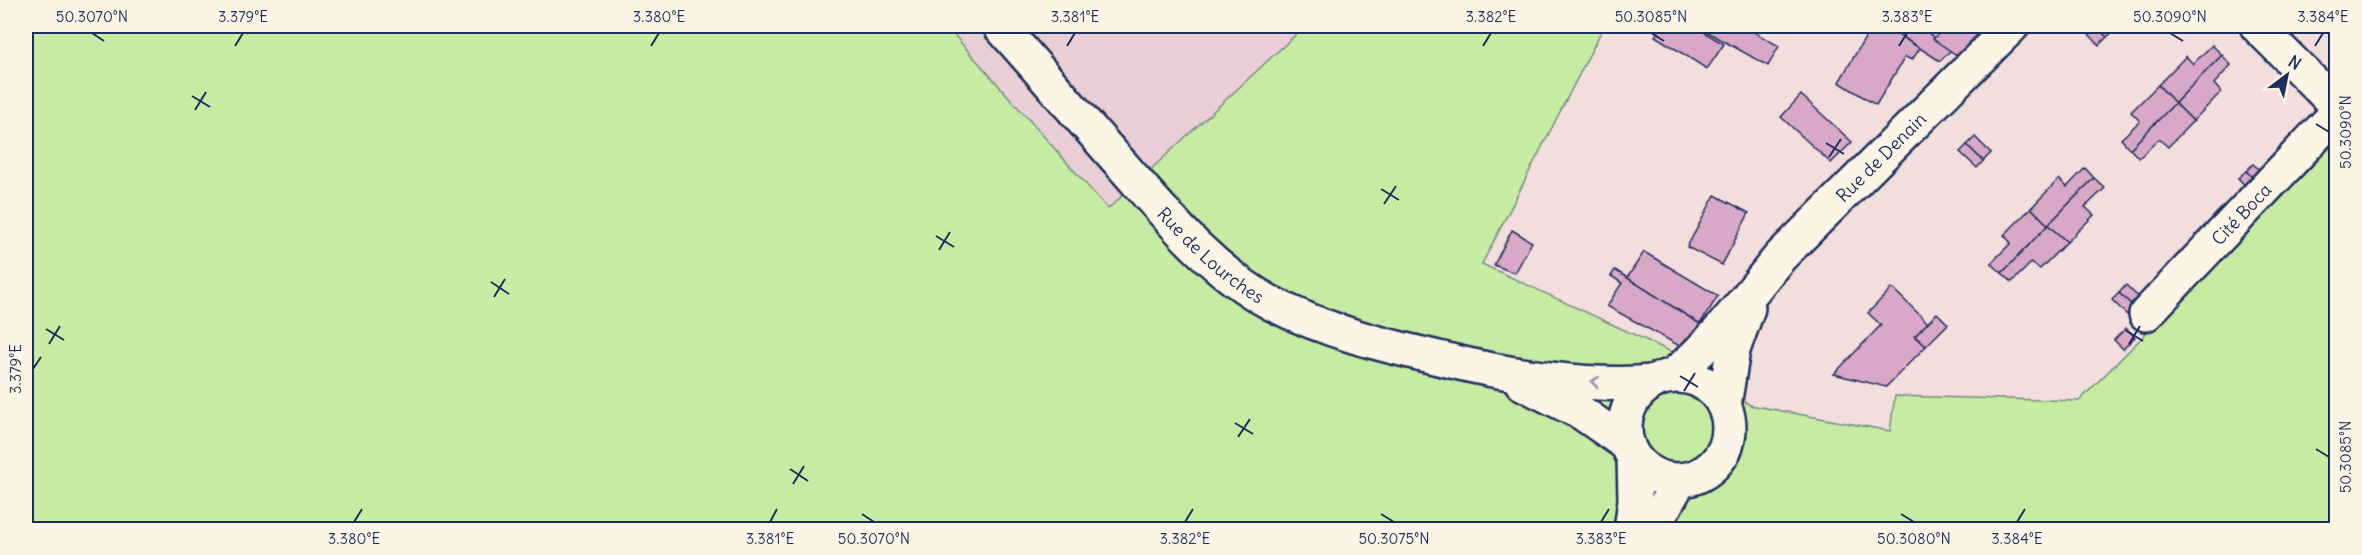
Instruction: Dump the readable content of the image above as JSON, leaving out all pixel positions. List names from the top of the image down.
{
  "streets": {
    "street": ["Rue de Denain", "Cité Boca", "Rue de Lourches"]
  },
  "crossings": [
    ["Rue de Denain", "Rue de Lourches"]
  ],
  "north": "top right",
  "coordinates": [
    "50.3070°N",
    "3.379°E",
    "3.380°E",
    "3.381°E",
    "3.382°E",
    "50.3085°N",
    "3.383°E",
    "50.3090°N",
    "3.384°E",
    "50.3075°N",
    "50.3080°N"
  ]
}
